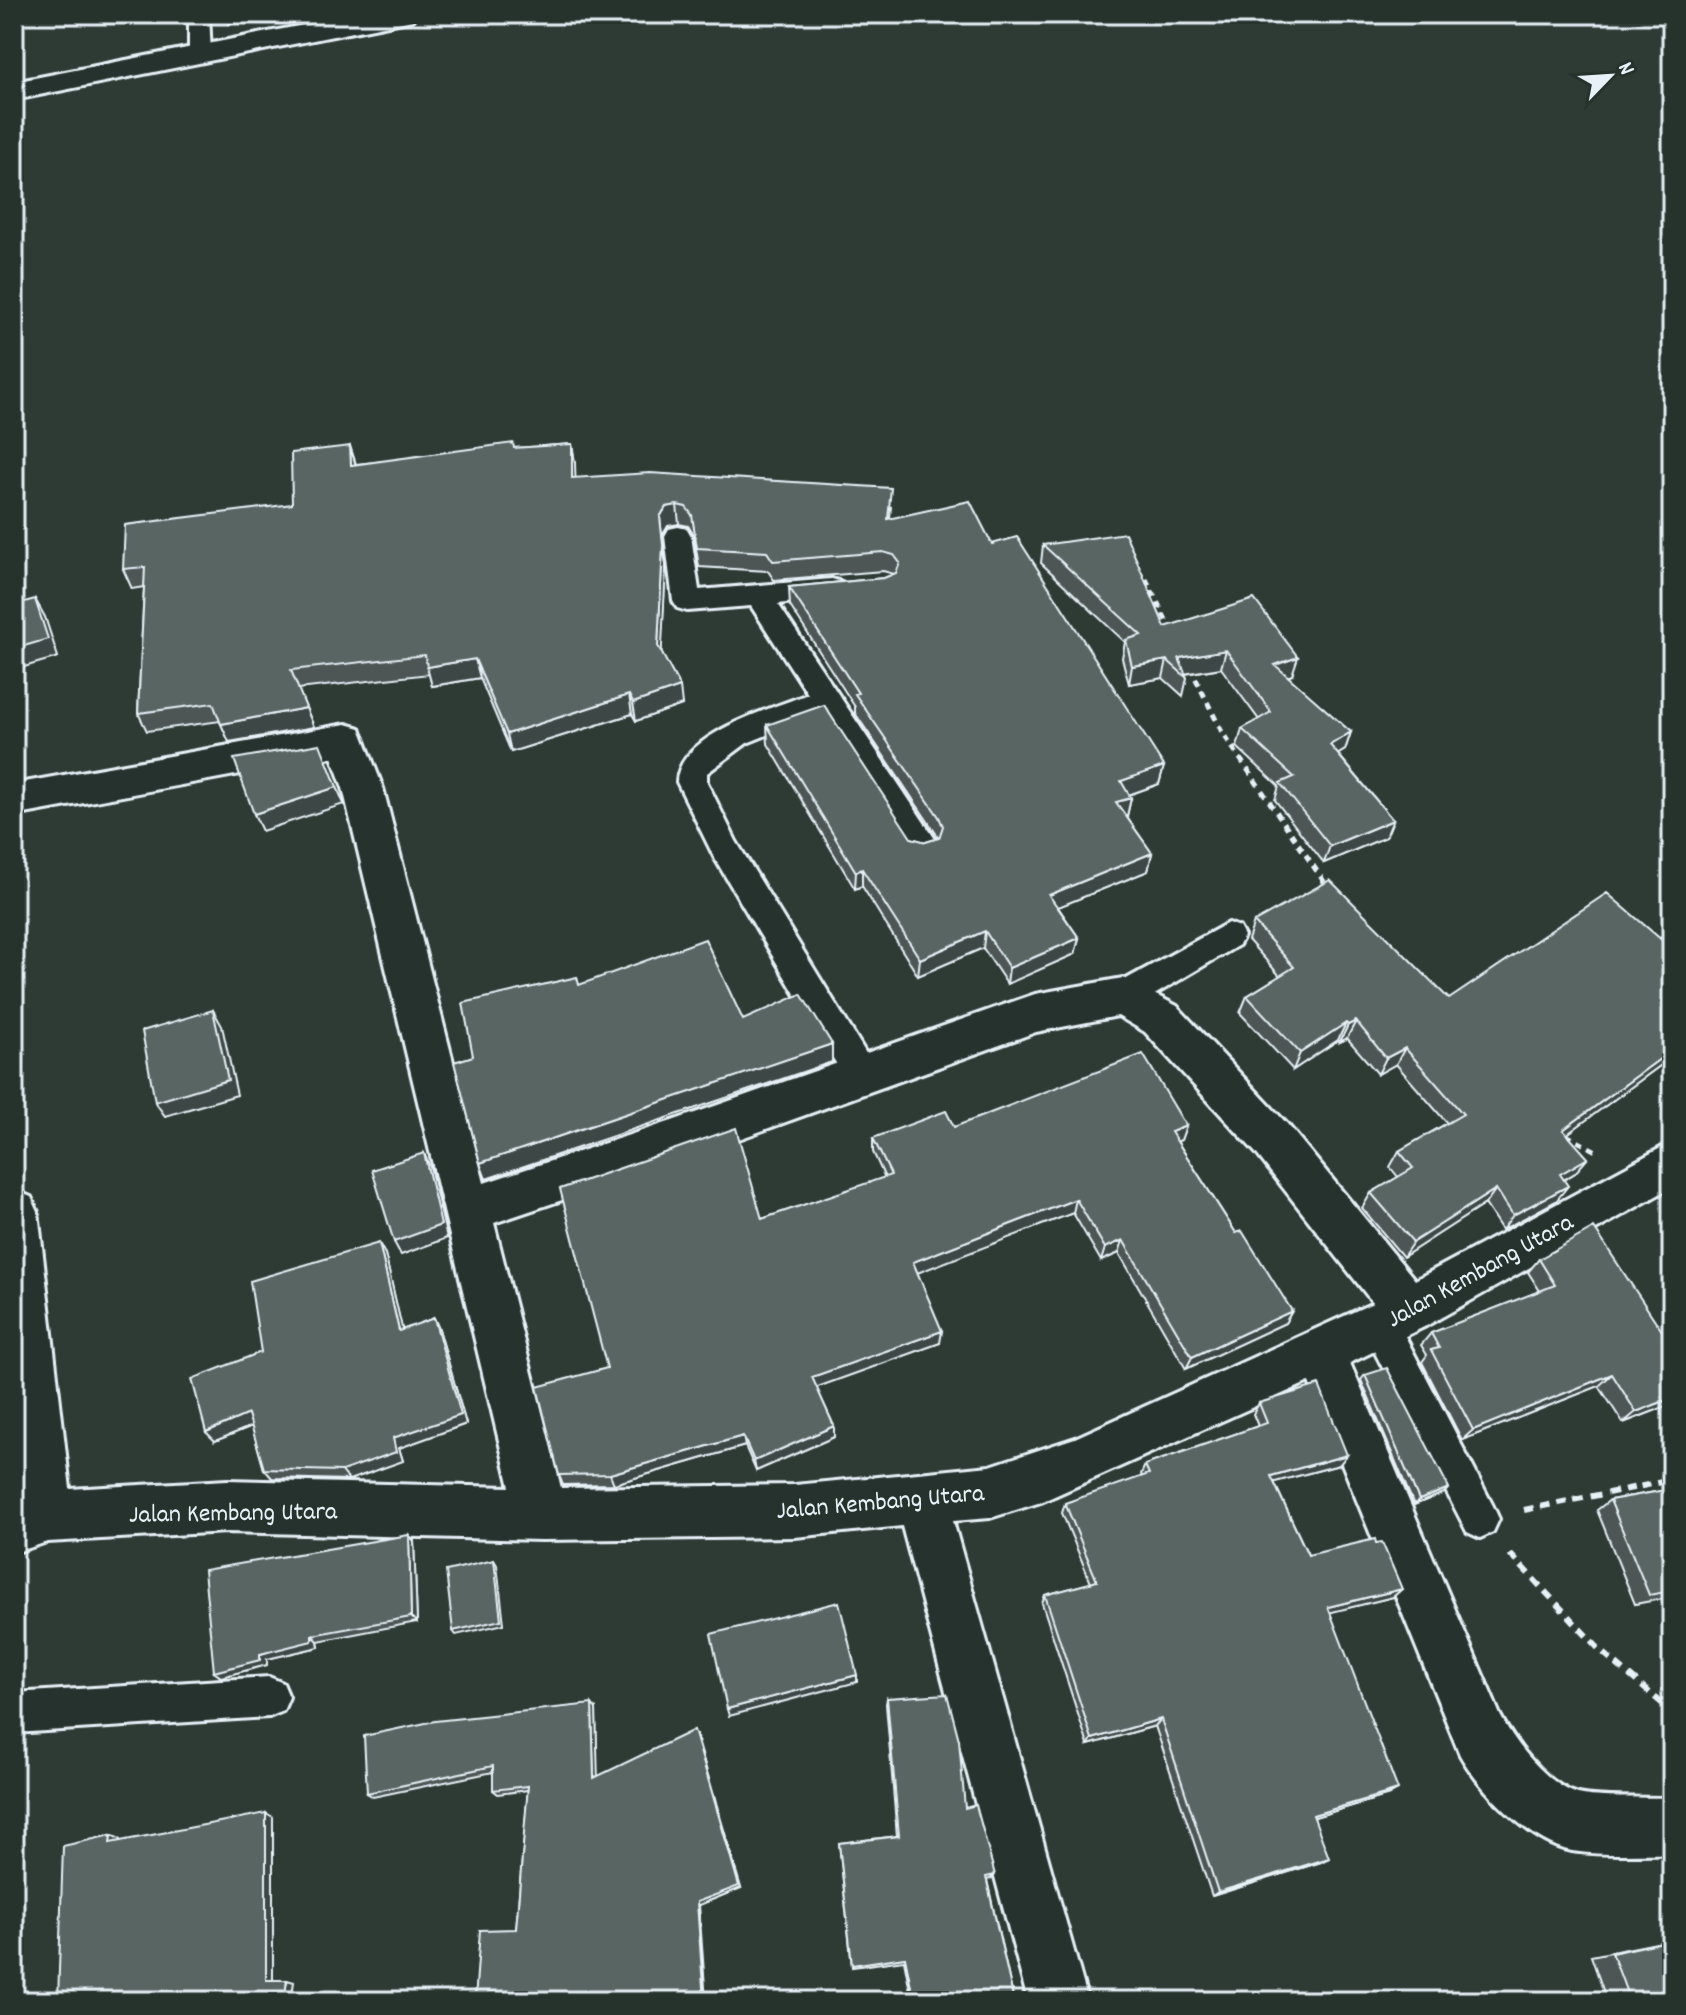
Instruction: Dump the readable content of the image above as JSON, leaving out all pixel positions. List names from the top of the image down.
{
  "streets": {
    "street": ["Jalan Kembang Utara"]
  },
  "north": "top right"
}
